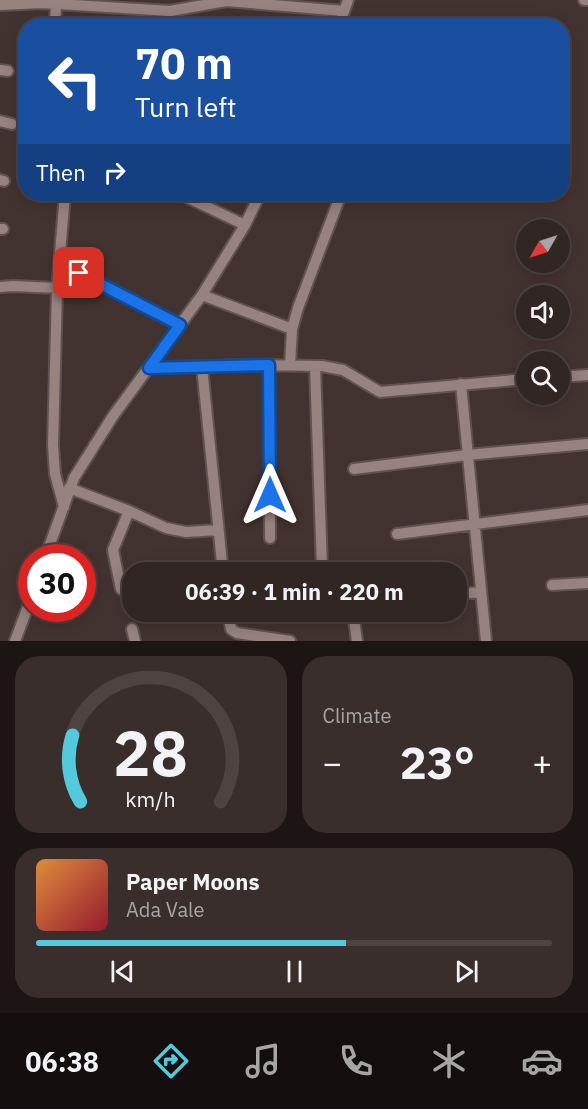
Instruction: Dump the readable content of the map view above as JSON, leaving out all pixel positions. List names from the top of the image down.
{
  "north": "bottom left",
  "page": {
    "turn": ["70 m", "Turn left"],
    "then": "Then",
    "limit": "30",
    "trip": "06:39 · 1 min · 220 m",
    "tile": "Climate",
    "heat": ["−", "23°", "+"],
    "song": ["Paper Moons", "Ada Vale"],
    "tabs": "06:38",
    "gauge": ["28", "km/h"]
  }
}
